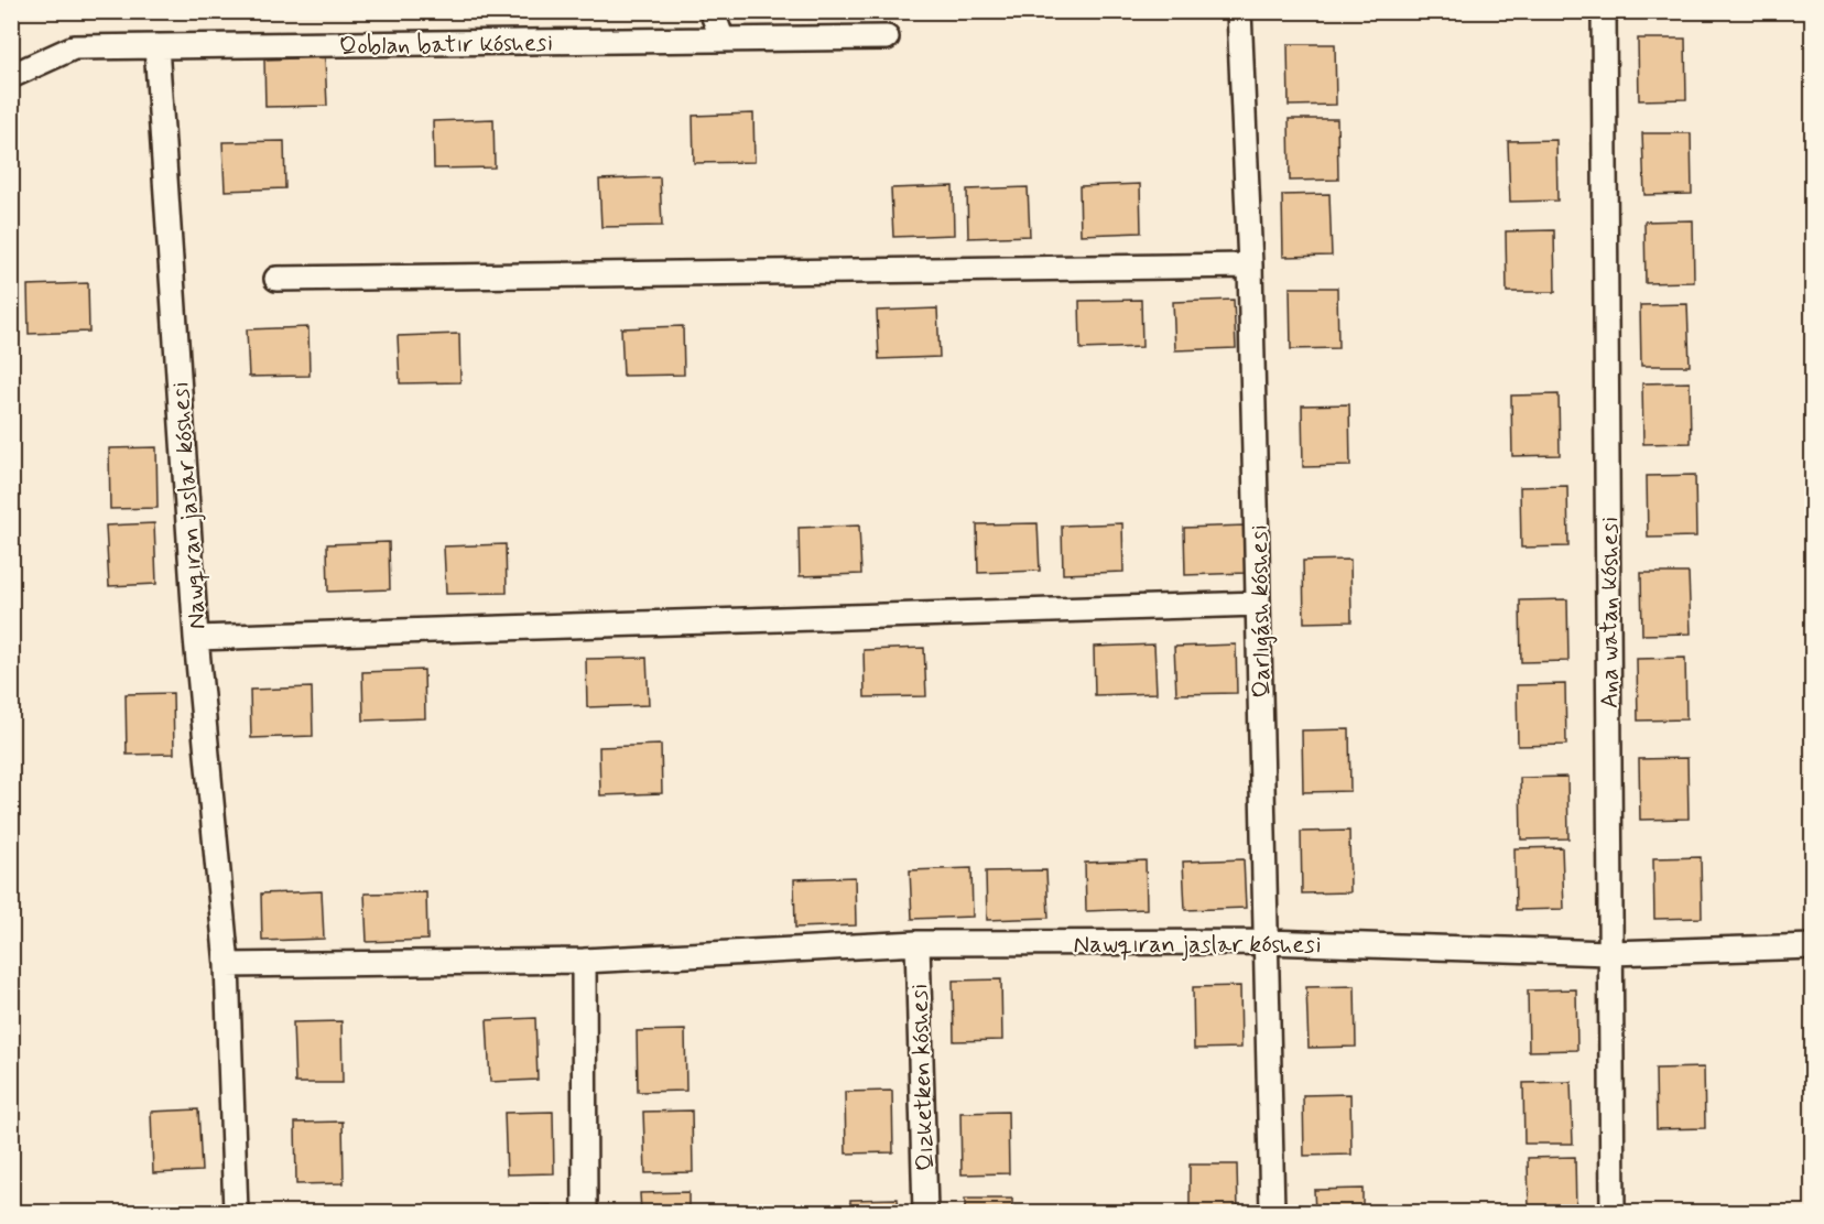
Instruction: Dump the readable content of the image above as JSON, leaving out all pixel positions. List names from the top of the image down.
{
  "streets": {
    "street": [
      "Qoblan batır kóshesi",
      "Nawqıran jaslar kóshesi",
      "Qarlıǵash kóshesi",
      "Ana watan kóshesi",
      "Qızketken kóshesi"
    ]
  },
  "crossings": [
    ["Qoblan batır kóshesi", "Nawqıran jaslar kóshesi"],
    ["Nawqıran jaslar kóshesi", "Qarlıǵash kóshesi"],
    ["Nawqıran jaslar kóshesi", "Ana watan kóshesi"],
    ["Nawqıran jaslar kóshesi", "Qızketken kóshesi"]
  ]
}
